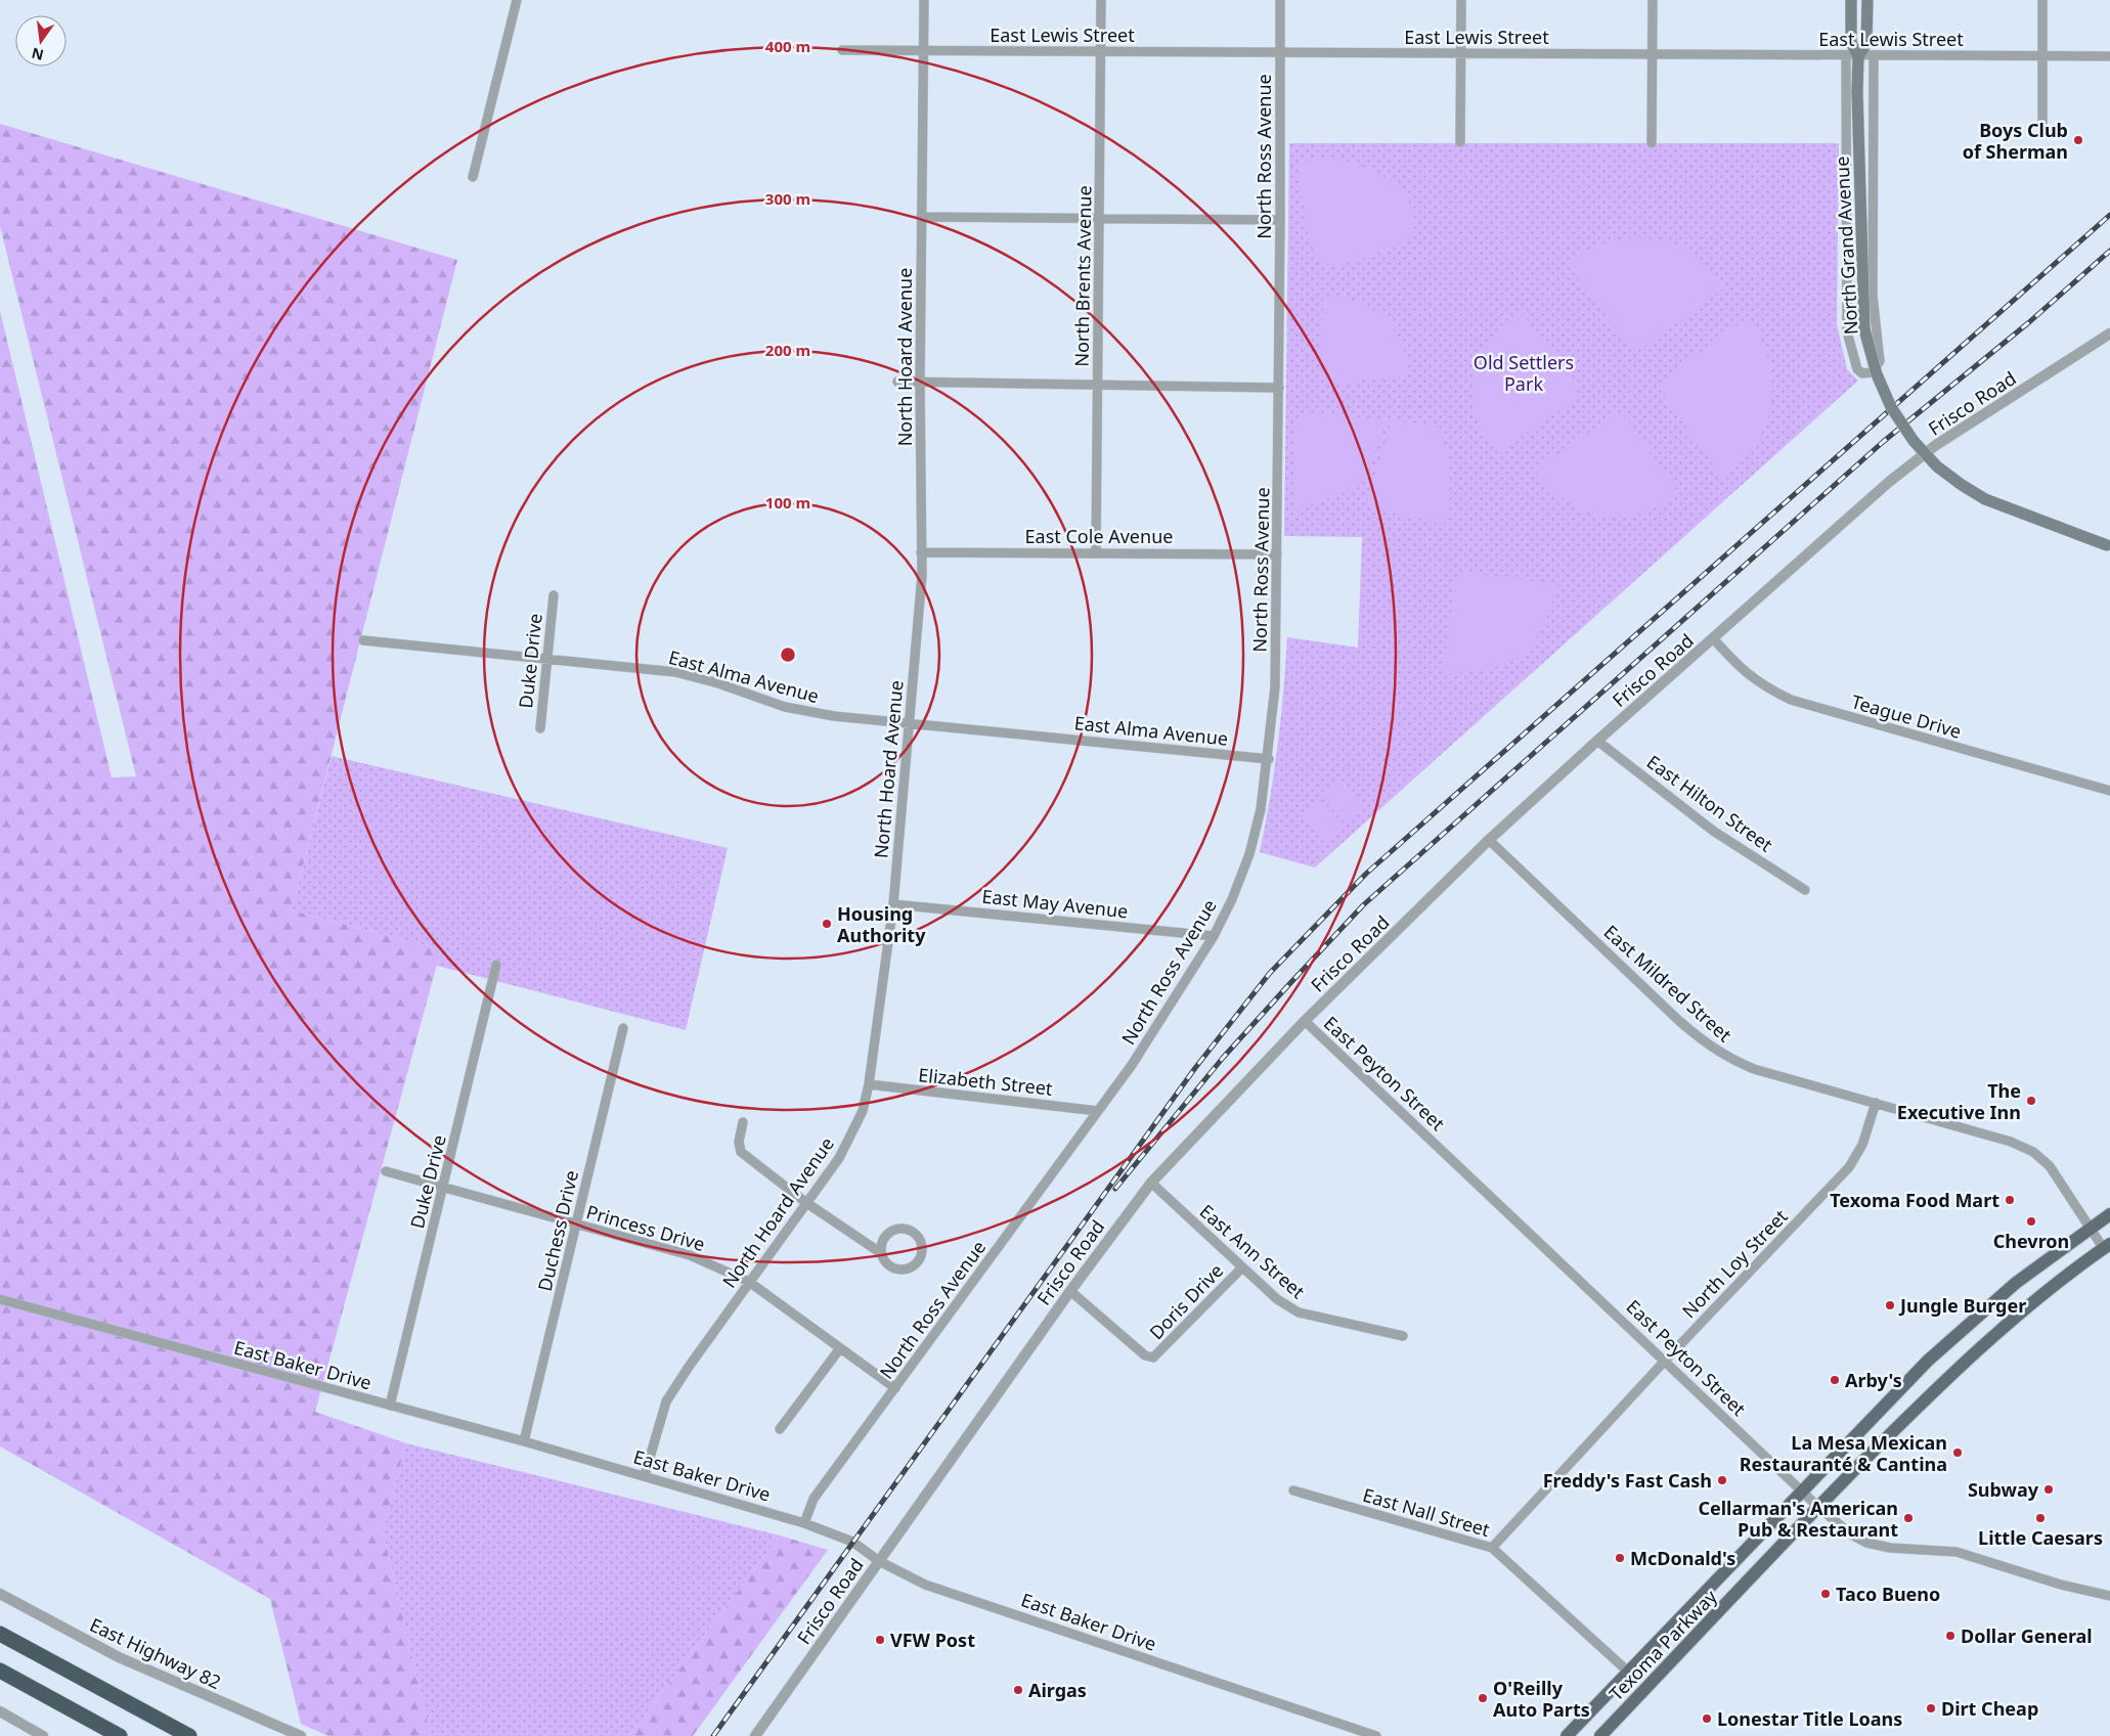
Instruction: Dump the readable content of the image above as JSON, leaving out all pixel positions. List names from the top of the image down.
{
  "streets": {
    "main road": ["North Grand Avenue", "Texoma Parkway"],
    "street": [
      "East Lewis Street",
      "North Ross Avenue",
      "North Brents Avenue",
      "North Hoard Avenue",
      "Frisco Road",
      "East Cole Avenue",
      "Duke Drive",
      "East Alma Avenue",
      "Teague Drive",
      "East Hilton Street",
      "East May Avenue",
      "East Mildred Street",
      "East Peyton Street",
      "Elizabeth Street",
      "Princess Drive",
      "Duchess Drive",
      "East Ann Street",
      "North Loy Street",
      "Doris Drive",
      "East Baker Drive",
      "East Nall Street",
      "East Highway 82"
    ]
  },
  "crossings": [
    ["East Lewis Street", "North Ross Avenue"],
    ["East Lewis Street", "North Grand Avenue"],
    ["East Lewis Street", "North Brents Avenue"],
    ["East Lewis Street", "North Hoard Avenue"],
    ["North Ross Avenue", "East Cole Avenue"],
    ["North Ross Avenue", "East Alma Avenue"],
    ["North Ross Avenue", "East May Avenue"],
    ["North Ross Avenue", "Elizabeth Street"],
    ["North Ross Avenue", "Princess Drive"],
    ["North Ross Avenue", "East Baker Drive"],
    ["North Brents Avenue", "East Cole Avenue"],
    ["North Hoard Avenue", "East Cole Avenue"],
    ["North Hoard Avenue", "East Alma Avenue"],
    ["North Hoard Avenue", "East May Avenue"],
    ["North Hoard Avenue", "Elizabeth Street"],
    ["North Hoard Avenue", "Princess Drive"],
    ["North Hoard Avenue", "East Baker Drive"],
    ["Frisco Road", "Teague Drive"],
    ["Frisco Road", "East Hilton Street"],
    ["Frisco Road", "East Mildred Street"],
    ["Frisco Road", "East Peyton Street"],
    ["Frisco Road", "East Ann Street"],
    ["Frisco Road", "Doris Drive"],
    ["Frisco Road", "East Baker Drive"],
    ["Duke Drive", "East Alma Avenue"],
    ["Duke Drive", "Princess Drive"],
    ["Duke Drive", "East Baker Drive"],
    ["East Mildred Street", "North Loy Street"],
    ["East Mildred Street", "Texoma Parkway"],
    ["East Peyton Street", "North Loy Street"],
    ["East Peyton Street", "Texoma Parkway"],
    ["Princess Drive", "Duchess Drive"],
    ["Duchess Drive", "East Baker Drive"],
    ["East Ann Street", "Doris Drive"],
    ["North Loy Street", "East Nall Street"],
    ["East Nall Street", "Texoma Parkway"]
  ],
  "parks": ["Old Settlers Park"],
  "places": [
    "Boys Club of Sherman",
    "Housing Authority",
    "The Executive Inn",
    "Texoma Food Mart",
    "Chevron",
    "Jungle Burger",
    "Arby's",
    "La Mesa Mexican Restauranté & Cantina",
    "Freddy's Fast Cash",
    "Subway",
    "Cellarman's American Pub & Restaurant",
    "Little Caesars",
    "McDonald's",
    "Taco Bueno",
    "Dollar General",
    "VFW Post",
    "Airgas",
    "O'Reilly Auto Parts",
    "Dirt Cheap",
    "Lonestar Title Loans"
  ],
  "north": "bottom",
  "rings": [
    "400 m",
    "300 m",
    "200 m",
    "100 m"
  ]
}
